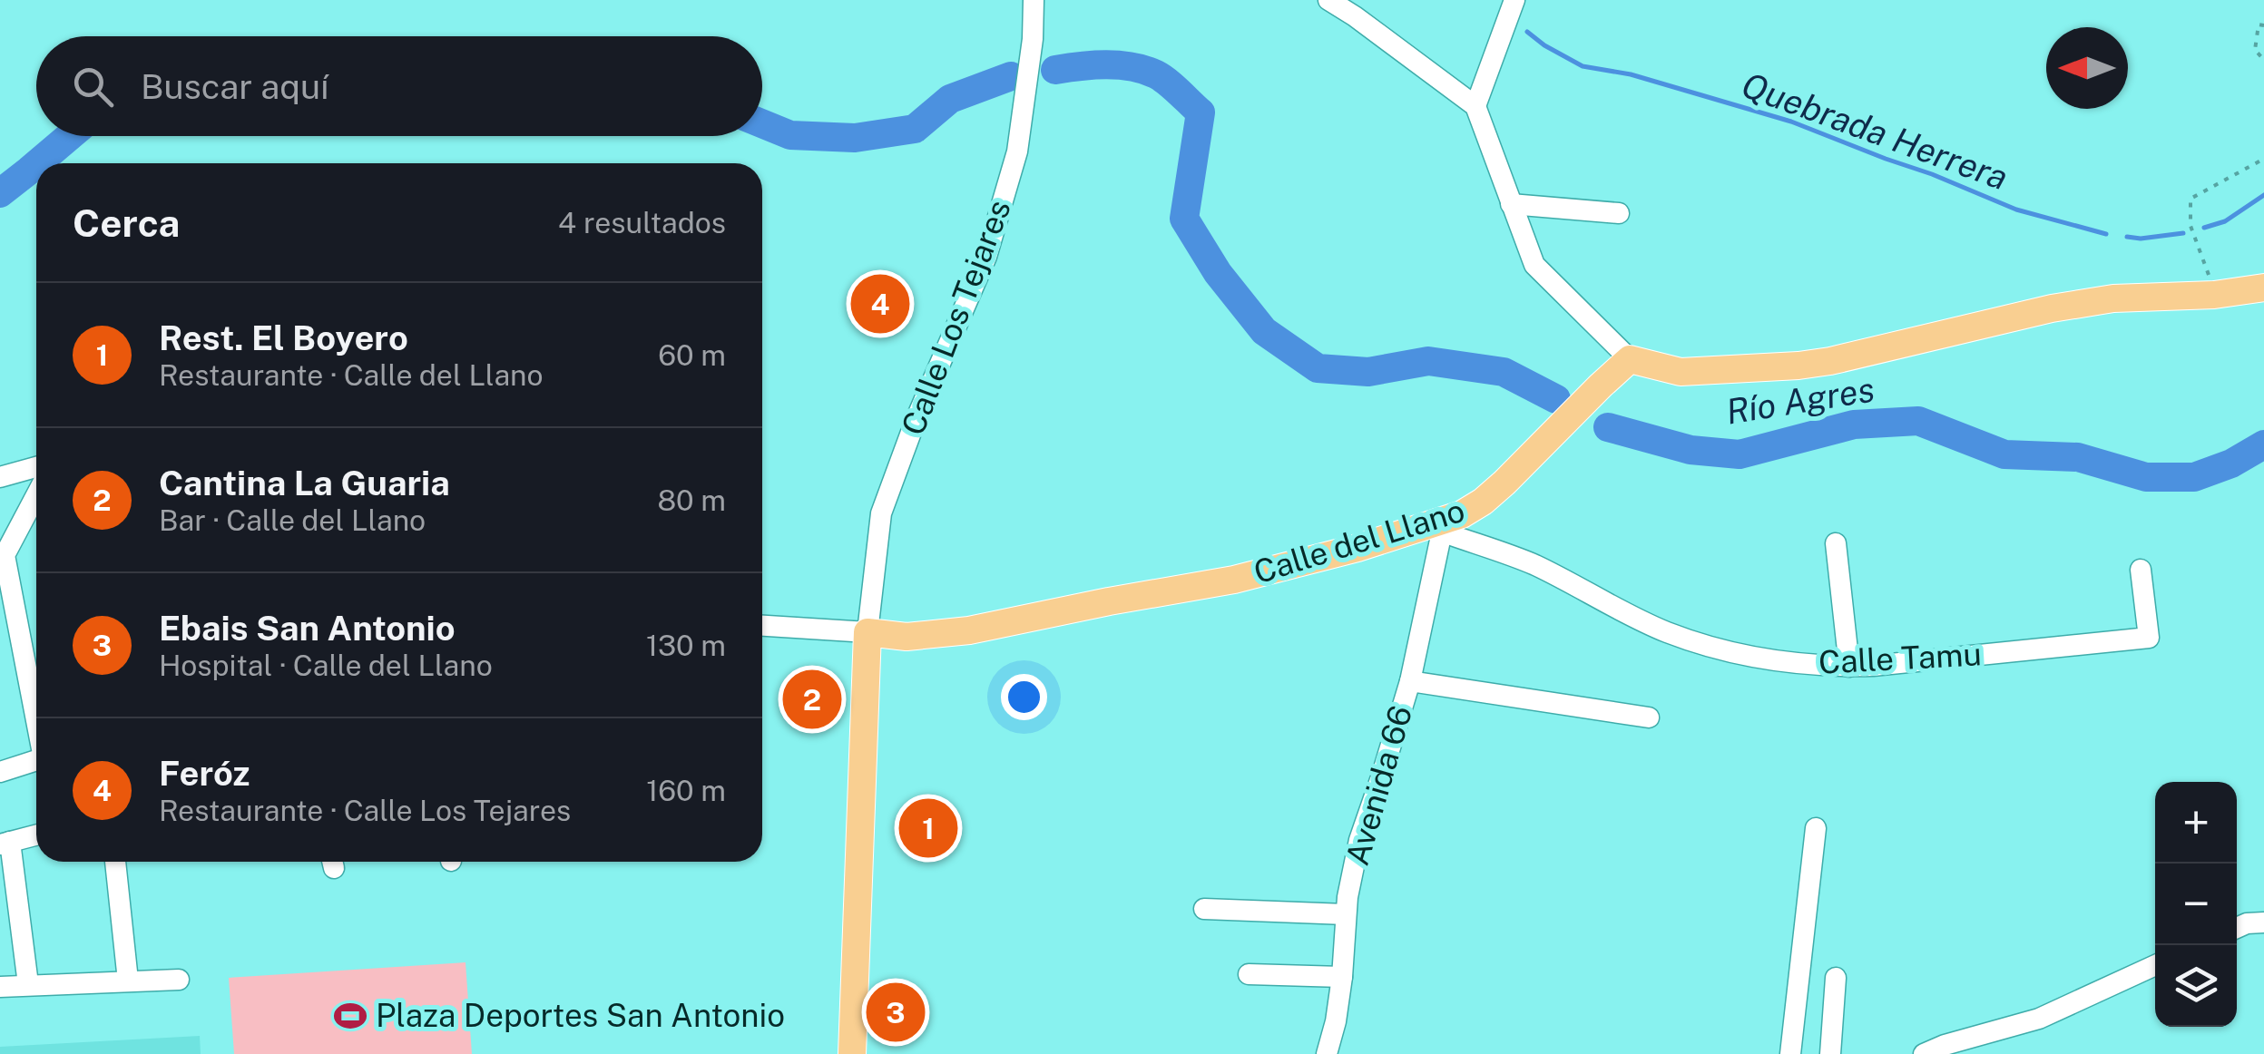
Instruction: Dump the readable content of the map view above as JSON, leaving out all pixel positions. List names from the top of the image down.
{
  "streets": {
    "main road": ["Calle del Llano"],
    "street": ["Calle Los Tejares", "Calle Tamu", "Avenida 66"]
  },
  "crossings": [
    ["Calle Los Tejares", "Calle del Llano"],
    ["Calle del Llano", "Calle Tamu"],
    ["Calle del Llano", "Avenida 66"],
    ["Calle Tamu", "Avenida 66"]
  ],
  "water": ["Quebrada Herrera", "Río Agres"],
  "places": {
    "sports": ["Plaza Deportes San Antonio"]
  },
  "north": "left",
  "page": {
    "search": "Buscar aquí",
    "heading": ["Cerca", "4 resultados"],
    "pins": [
      "4",
      "2",
      "1",
      "3"
    ],
    "list": [
      {
        "mark": "1",
        "name": "Rest. El Boyero",
        "note": "Restaurante · Calle del Llano",
        "value": "60 m"
      },
      {
        "mark": "2",
        "name": "Cantina La Guaria",
        "note": "Bar · Calle del Llano",
        "value": "80 m"
      },
      {
        "mark": "3",
        "name": "Ebais San Antonio",
        "note": "Hospital · Calle del Llano",
        "value": "130 m"
      },
      {
        "mark": "4",
        "name": "Feróz",
        "note": "Restaurante · Calle Los Tejares",
        "value": "160 m"
      }
    ],
    "map_buttons": ["+", "−"]
  }
}
